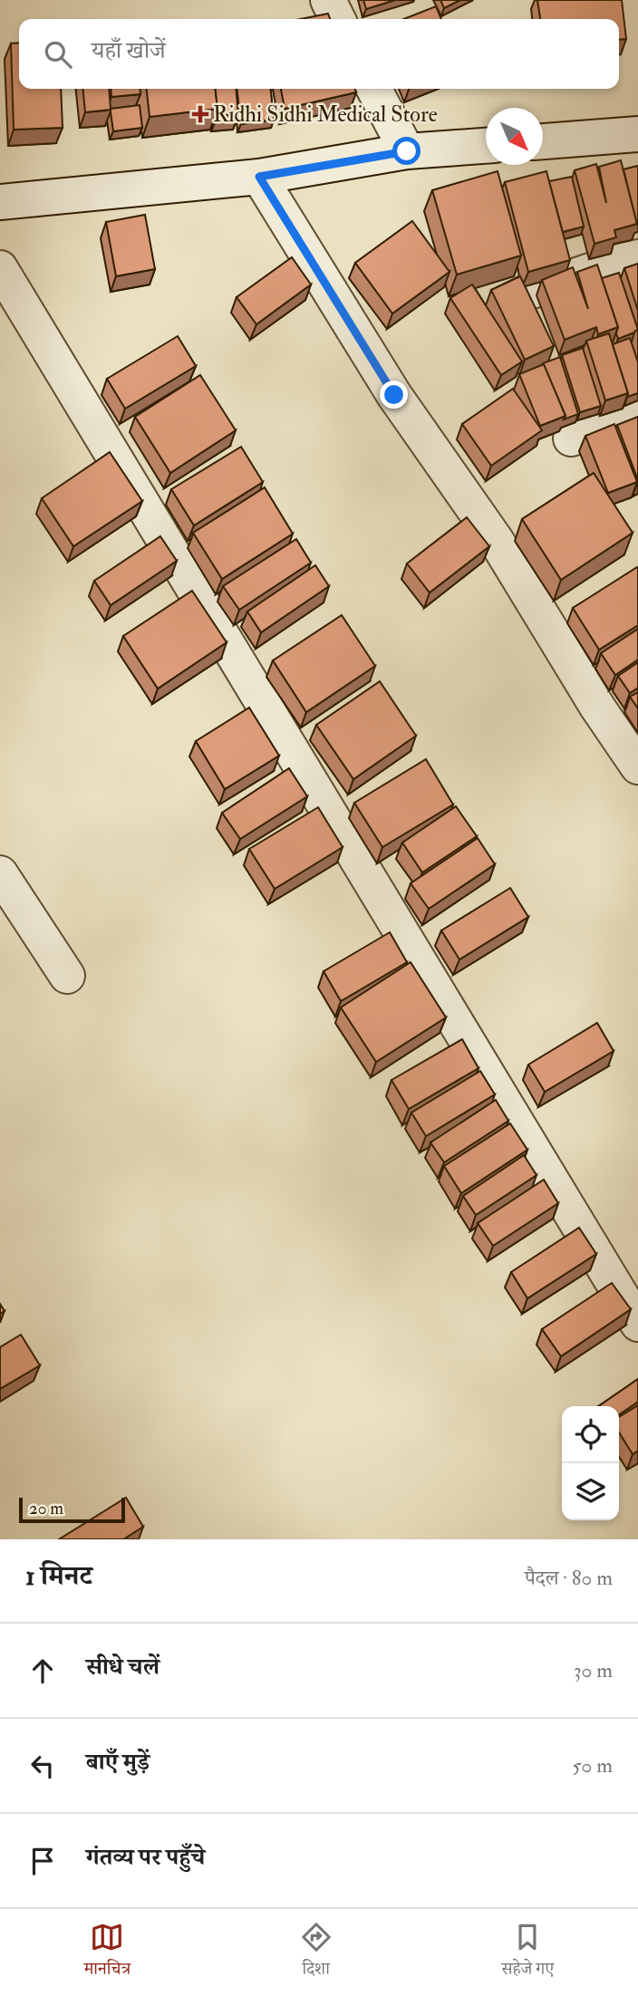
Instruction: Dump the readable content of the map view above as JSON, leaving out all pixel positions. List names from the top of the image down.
{
  "places": {
    "health": ["Ridhi Sidhi Medical Store"]
  },
  "scale_bar": "20 m",
  "north": "bottom right",
  "page": {
    "search": "यहाँ खोजें",
    "scale": "20 m",
    "heading": ["1 मिनट", "पैदल · 80 m"],
    "list": [
      ["सीधे चलें", "30 m"],
      ["बाएँ मुड़ें", "50 m"],
      "गंतव्य पर पहुँचे"
    ],
    "nav": ["मानचित्र", "दिशा", "सहेजे गए"]
  }
}
